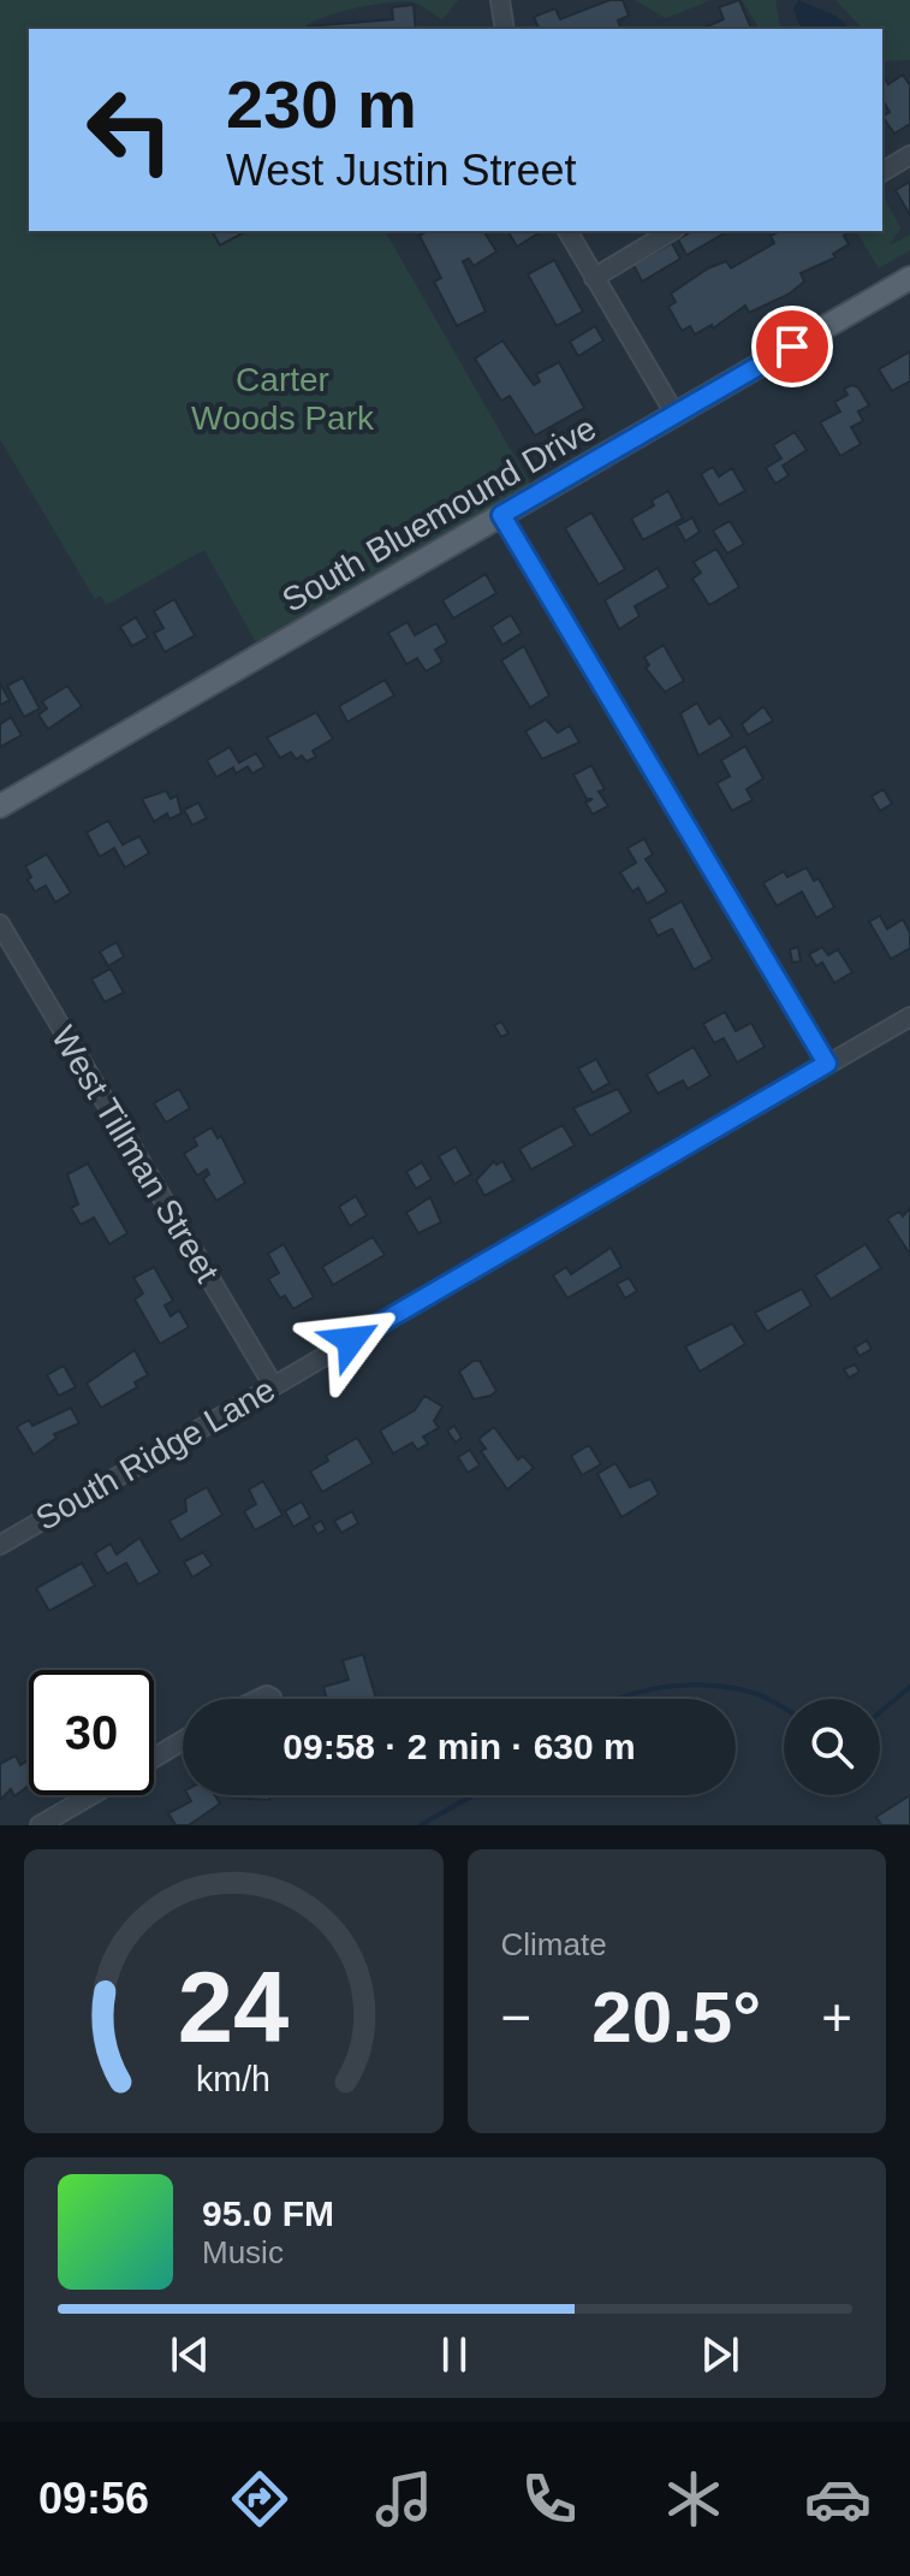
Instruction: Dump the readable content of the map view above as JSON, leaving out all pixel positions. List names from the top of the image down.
{
  "streets": {
    "main road": ["South Bluemound Drive"],
    "street": ["West Tillman Street", "South Ridge Lane"]
  },
  "crossings": [
    ["West Tillman Street", "South Ridge Lane"]
  ],
  "parks": ["Carter Woods Park"],
  "page": {
    "turn": ["230 m", "West Justin Street"],
    "limit": "30",
    "trip": "09:58 · 2 min · 630 m",
    "tile": "Climate",
    "heat": ["−", "20.5°", "+"],
    "song": ["95.0 FM", "Music"],
    "tabs": "09:56",
    "gauge": ["24", "km/h"]
  }
}
